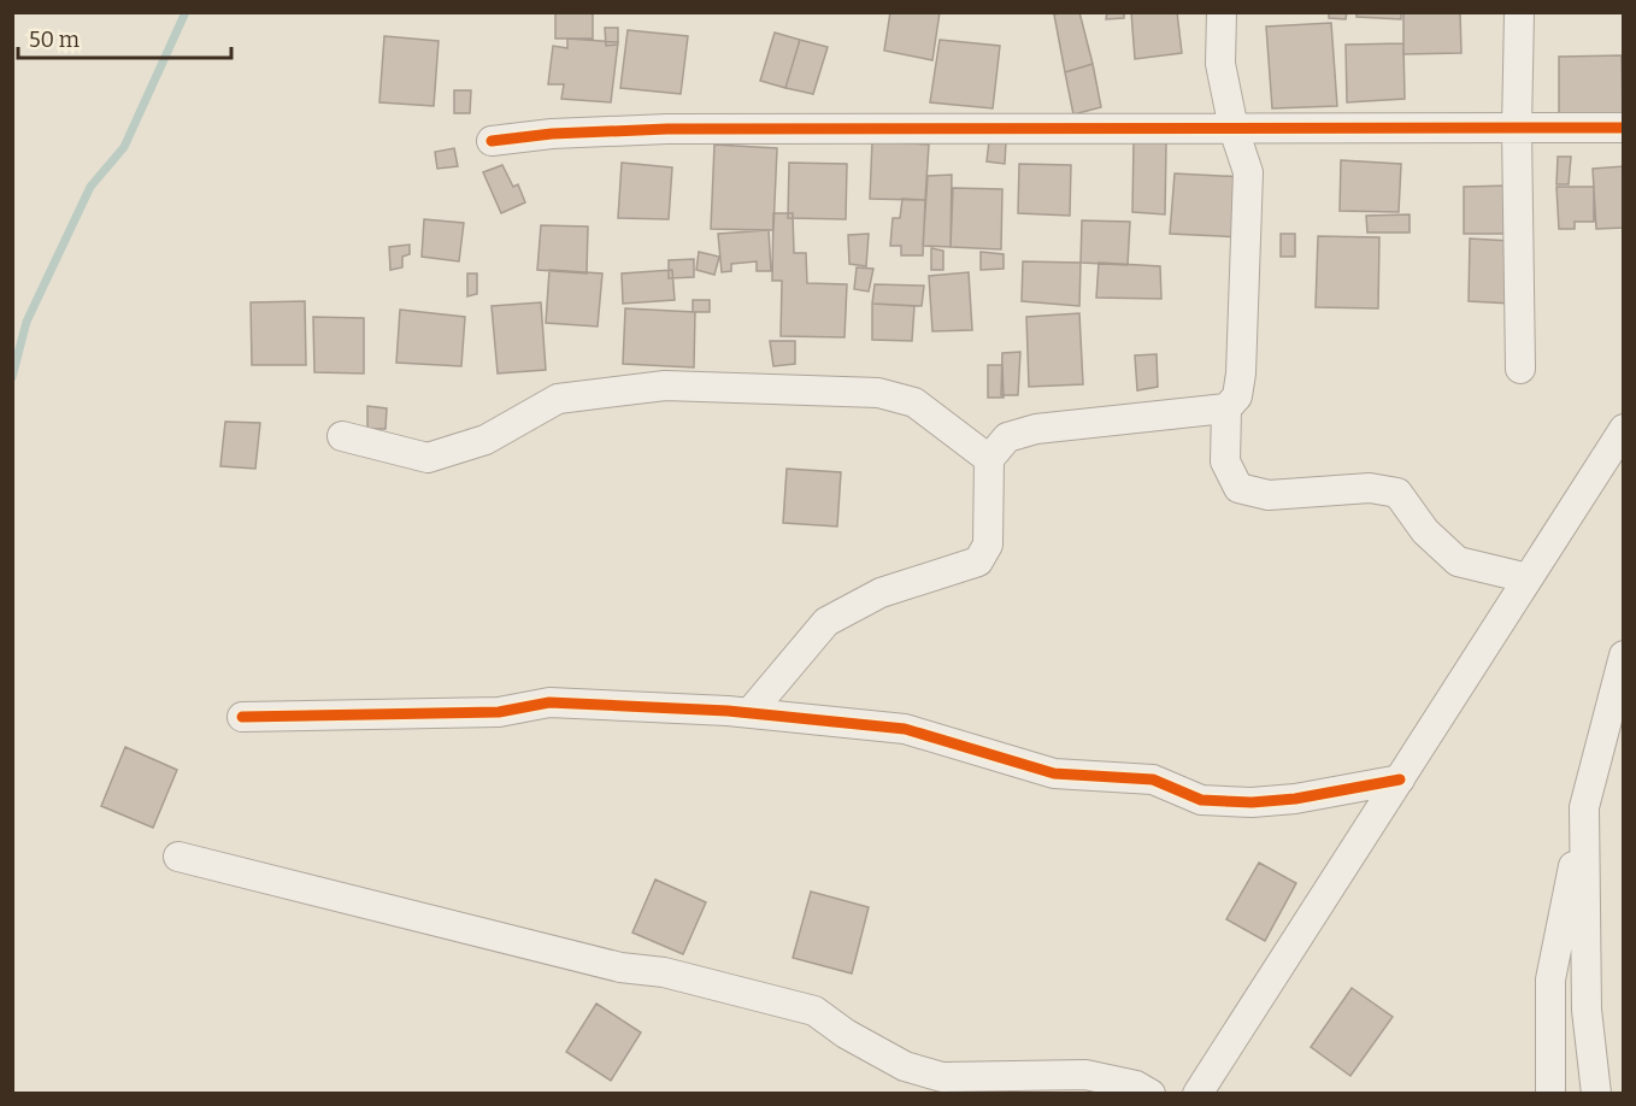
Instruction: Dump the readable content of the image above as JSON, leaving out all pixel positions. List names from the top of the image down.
{
  "scale_bar": "50 m"
}
